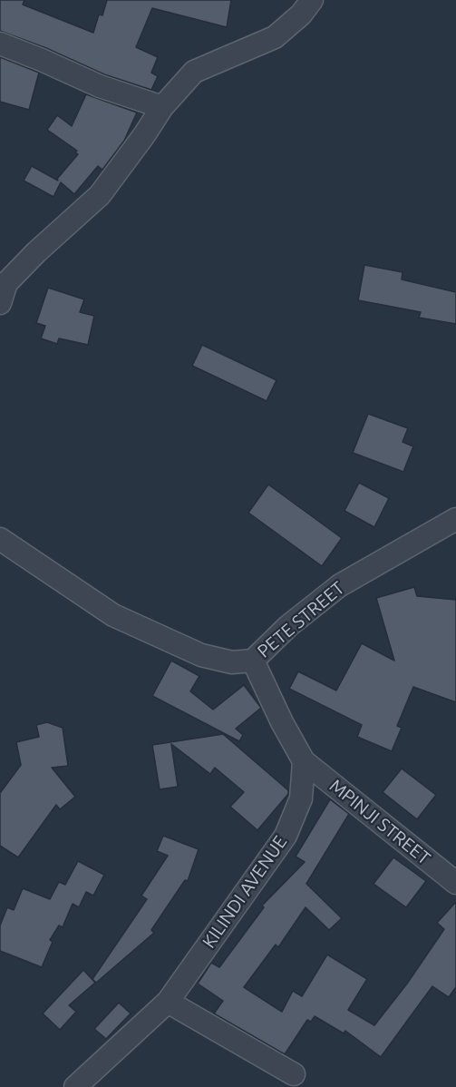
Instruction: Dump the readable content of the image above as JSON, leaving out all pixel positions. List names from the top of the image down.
{
  "streets": {
    "street": ["PETE STREET", "MPINJI STREET", "KILINDI AVENUE"]
  },
  "crossings": [
    ["MPINJI STREET", "KILINDI AVENUE"]
  ]
}
